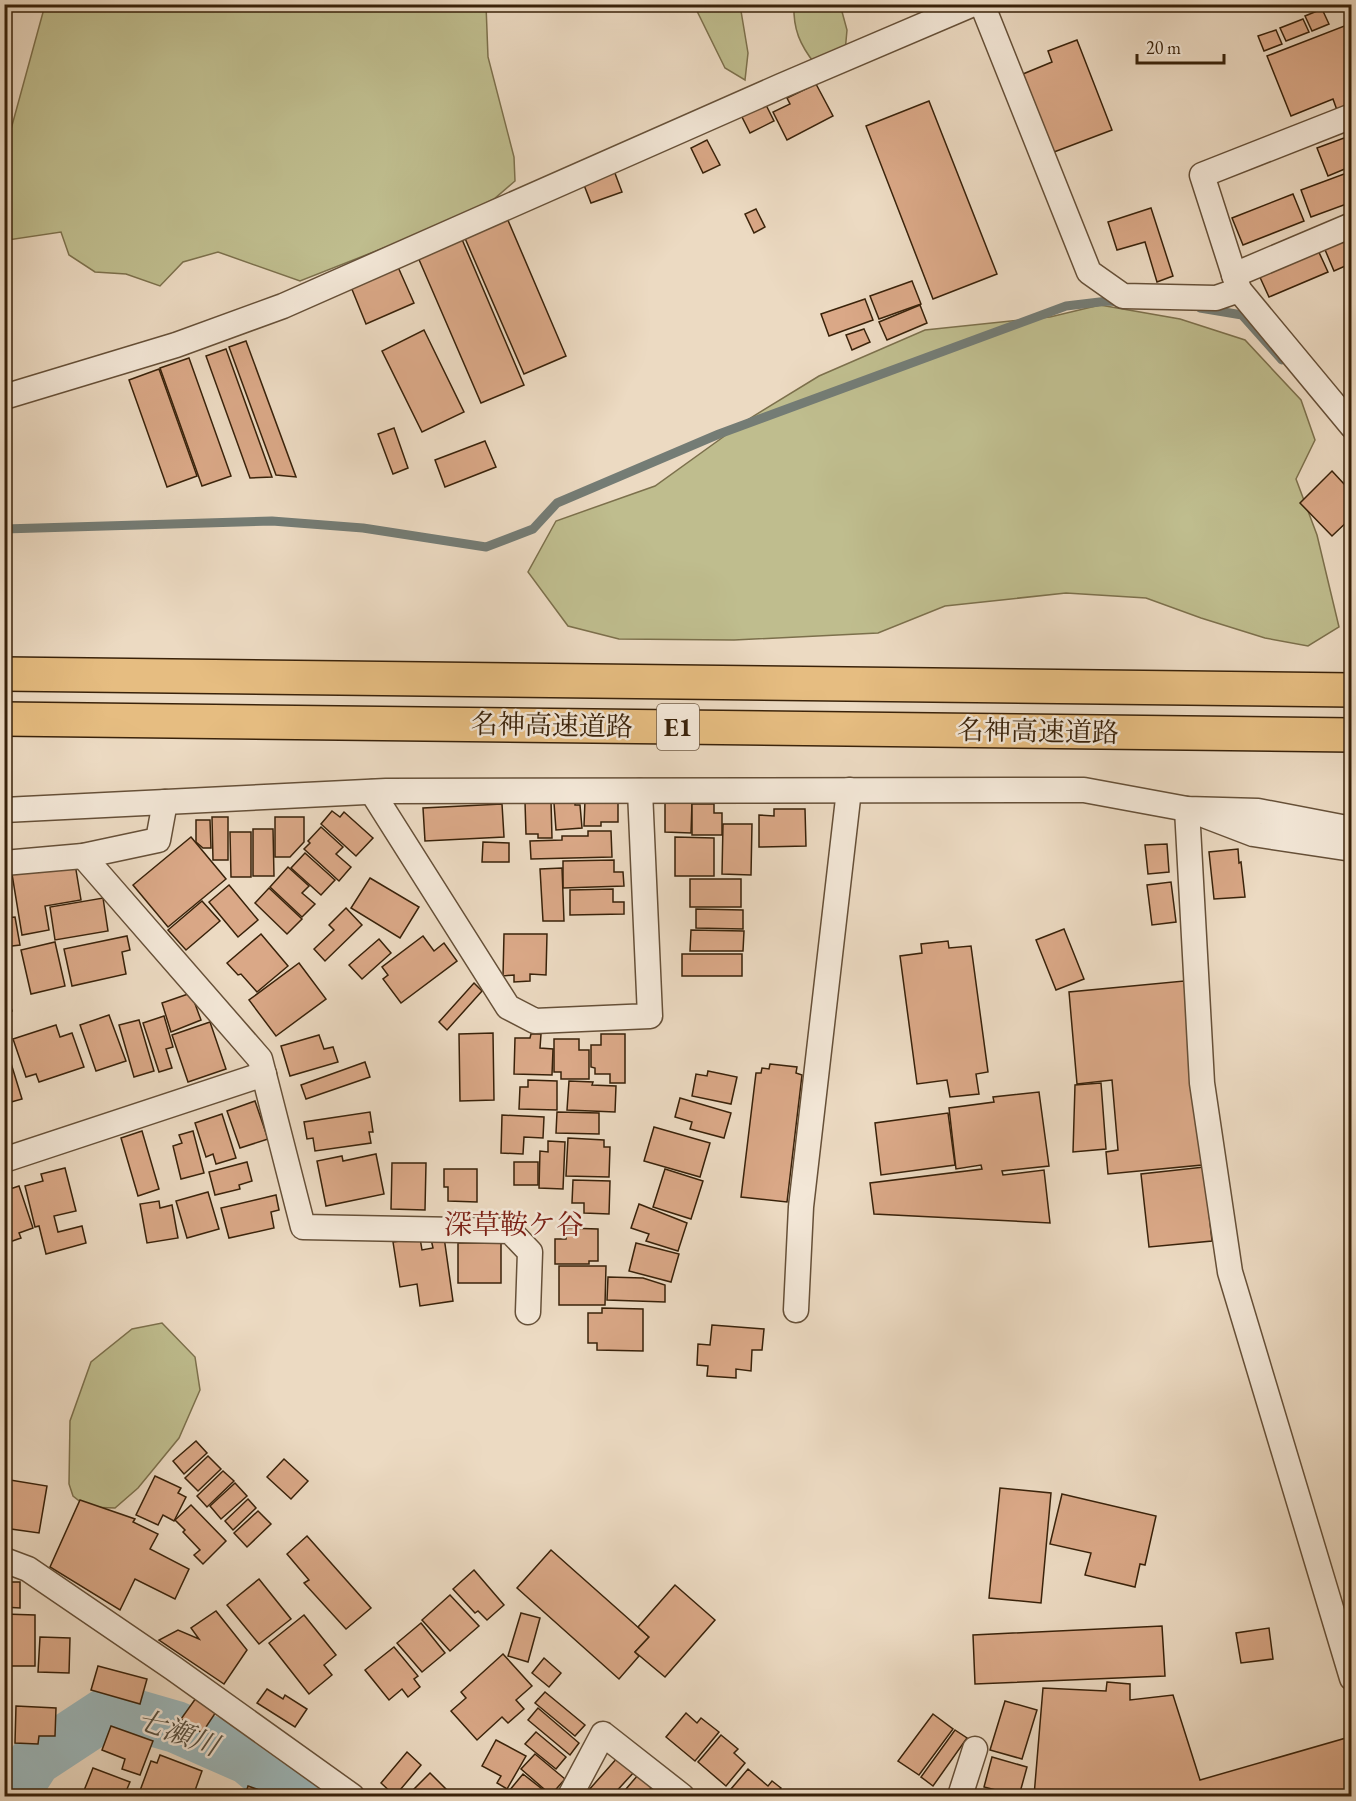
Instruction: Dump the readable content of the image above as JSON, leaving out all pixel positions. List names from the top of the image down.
{
  "streets": {
    "highway": ["名神高速道路", "E1"]
  },
  "districts": ["深草鞍ケ谷"],
  "water": ["七瀬川"],
  "scale_bar": "20 m"
}
